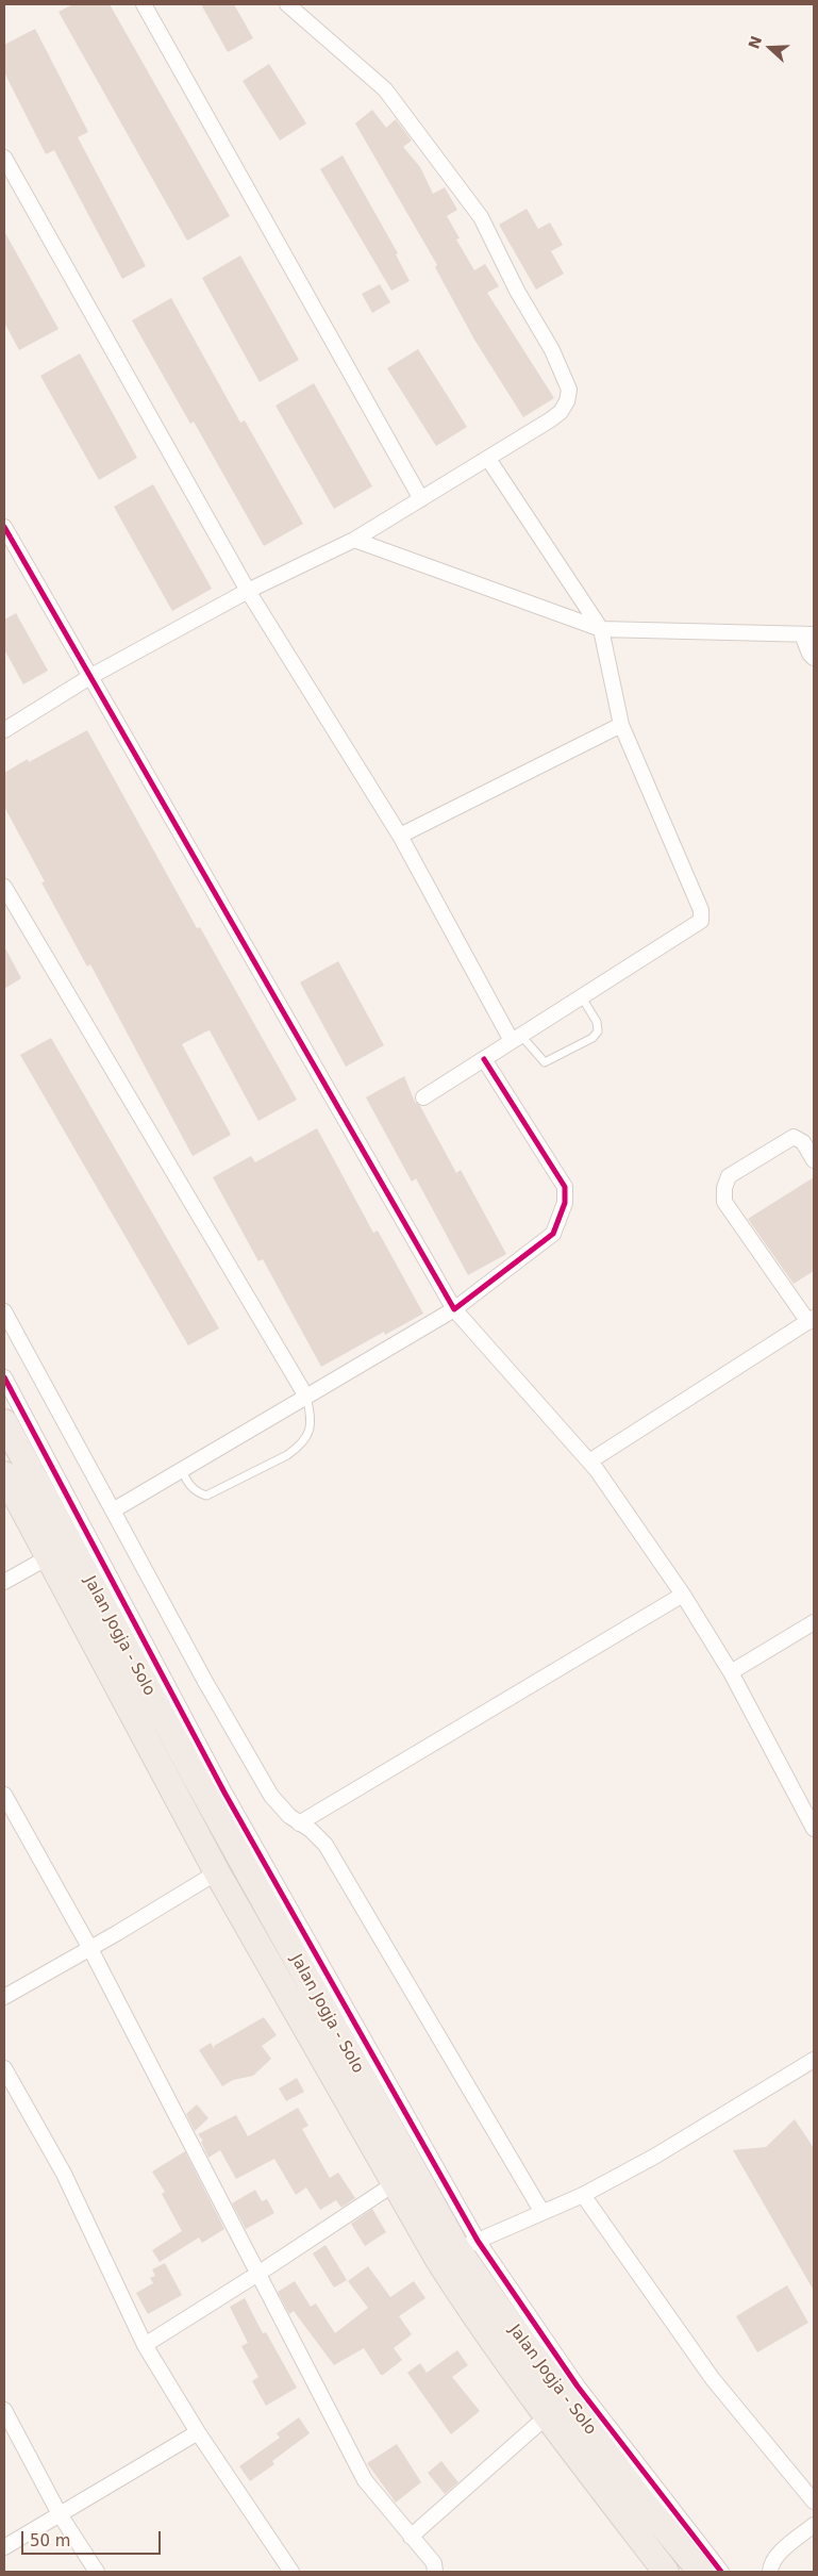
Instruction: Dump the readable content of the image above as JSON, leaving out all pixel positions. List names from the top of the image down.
{
  "streets": {
    "highway": ["Jalan Jogja - Solo"]
  },
  "scale_bar": "50 m",
  "north": "left"
}
